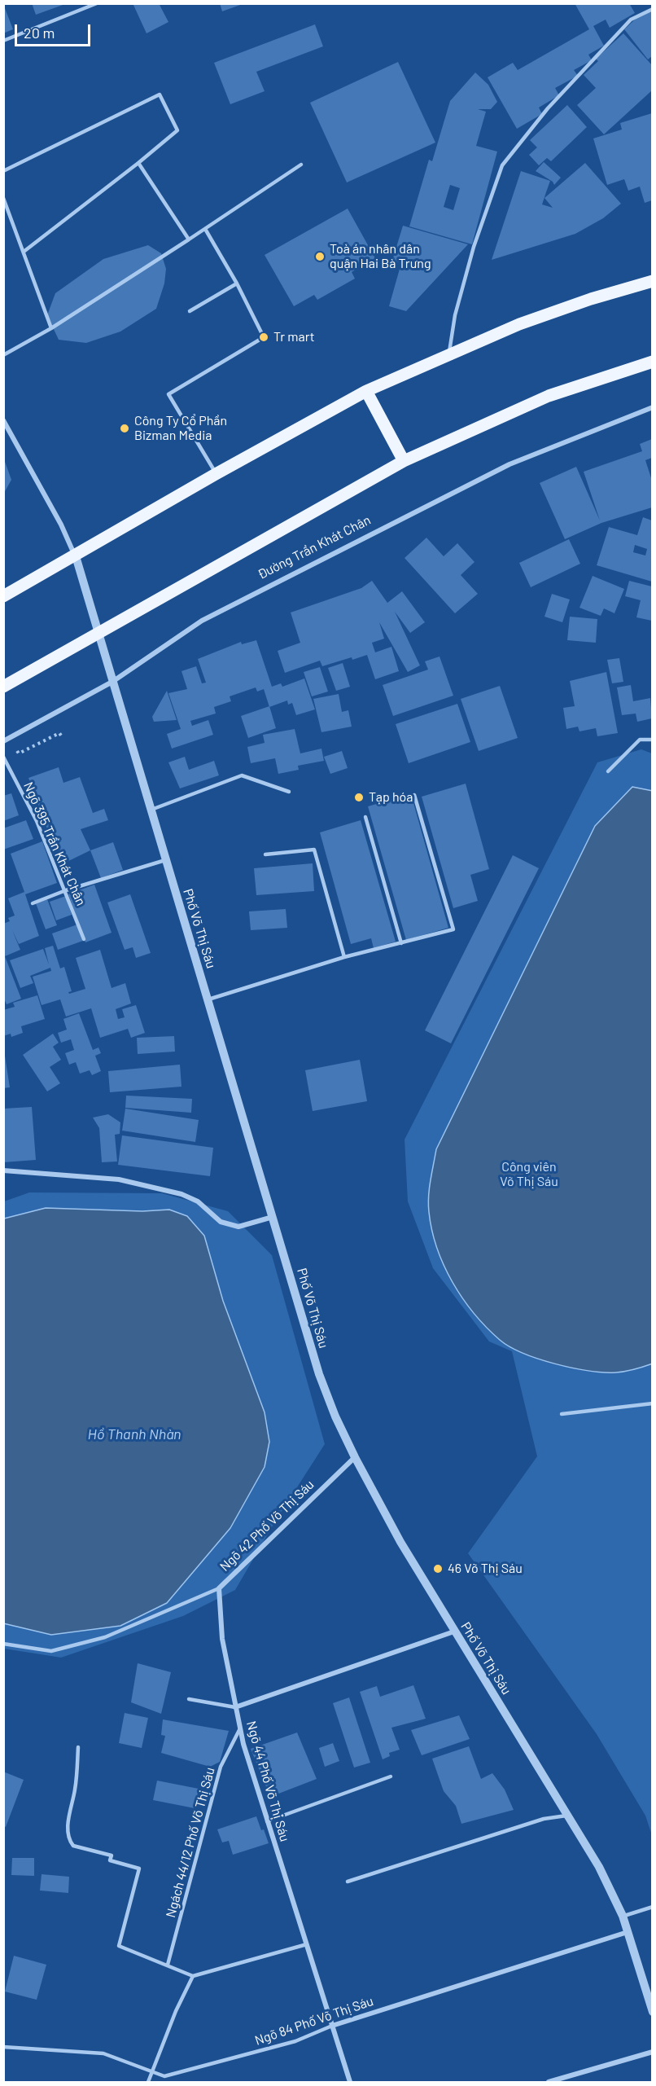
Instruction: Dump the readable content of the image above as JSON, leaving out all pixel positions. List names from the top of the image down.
{
  "streets": {
    "main road": ["Đường Trần Khát Chân"],
    "street": [
      "Phố Võ Thị Sáu",
      "Ngõ 42 Phố Võ Thị Sáu",
      "Ngõ 44 Phố Võ Thị Sáu",
      "Ngõ 84 Phố Võ Thị Sáu"
    ],
    "lane": ["Ngõ 395 Trần Khát Chân", "Ngách 44/12 Phố Võ Thị Sáu"]
  },
  "crossings": [
    ["Đường Trần Khát Chân", "Phố Võ Thị Sáu"],
    ["Phố Võ Thị Sáu", "Ngõ 42 Phố Võ Thị Sáu"],
    ["Phố Võ Thị Sáu", "Ngõ 44 Phố Võ Thị Sáu"],
    ["Phố Võ Thị Sáu", "Ngõ 84 Phố Võ Thị Sáu"],
    ["Ngõ 42 Phố Võ Thị Sáu", "Ngõ 44 Phố Võ Thị Sáu"],
    ["Ngõ 44 Phố Võ Thị Sáu", "Ngách 44/12 Phố Võ Thị Sáu"],
    ["Ngõ 44 Phố Võ Thị Sáu", "Ngõ 84 Phố Võ Thị Sáu"]
  ],
  "water": ["Hồ Thanh Nhàn"],
  "parks": ["Công viên Võ Thị Sáu"],
  "places": [
    "Toà án nhân dân quận Hai Bà Trưng",
    "Tr mart",
    "Công Ty Cổ Phần Bizman Media",
    "Tạp hóa",
    "46 Võ Thị Sáu"
  ],
  "scale_bar": "20 m"
}
